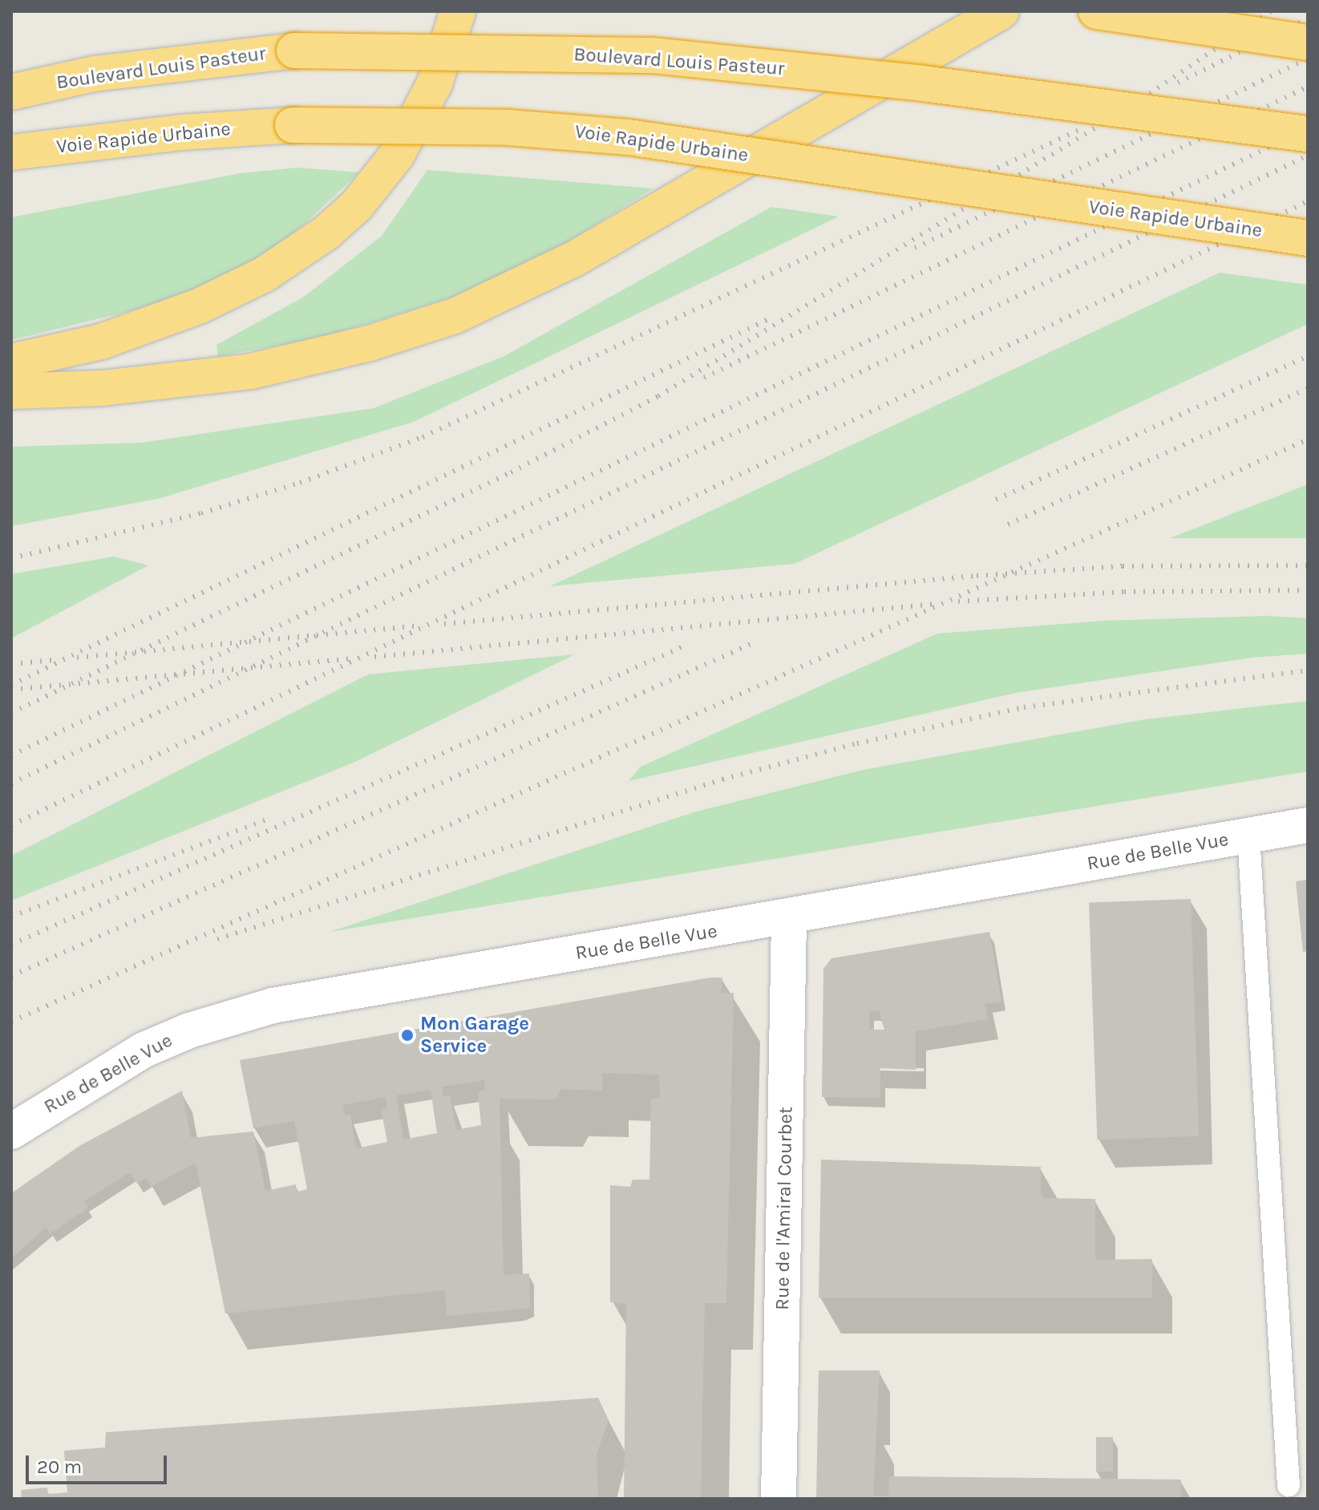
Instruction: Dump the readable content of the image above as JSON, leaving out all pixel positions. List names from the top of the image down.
{
  "streets": {
    "highway": ["Boulevard Louis Pasteur", "Voie Rapide Urbaine"],
    "street": ["Rue de Belle Vue", "Rue de l'Amiral Courbet"]
  },
  "crossings": [
    ["Rue de Belle Vue", "Rue de l'Amiral Courbet"]
  ],
  "places": ["Mon Garage Service"],
  "scale_bar": "20 m"
}
